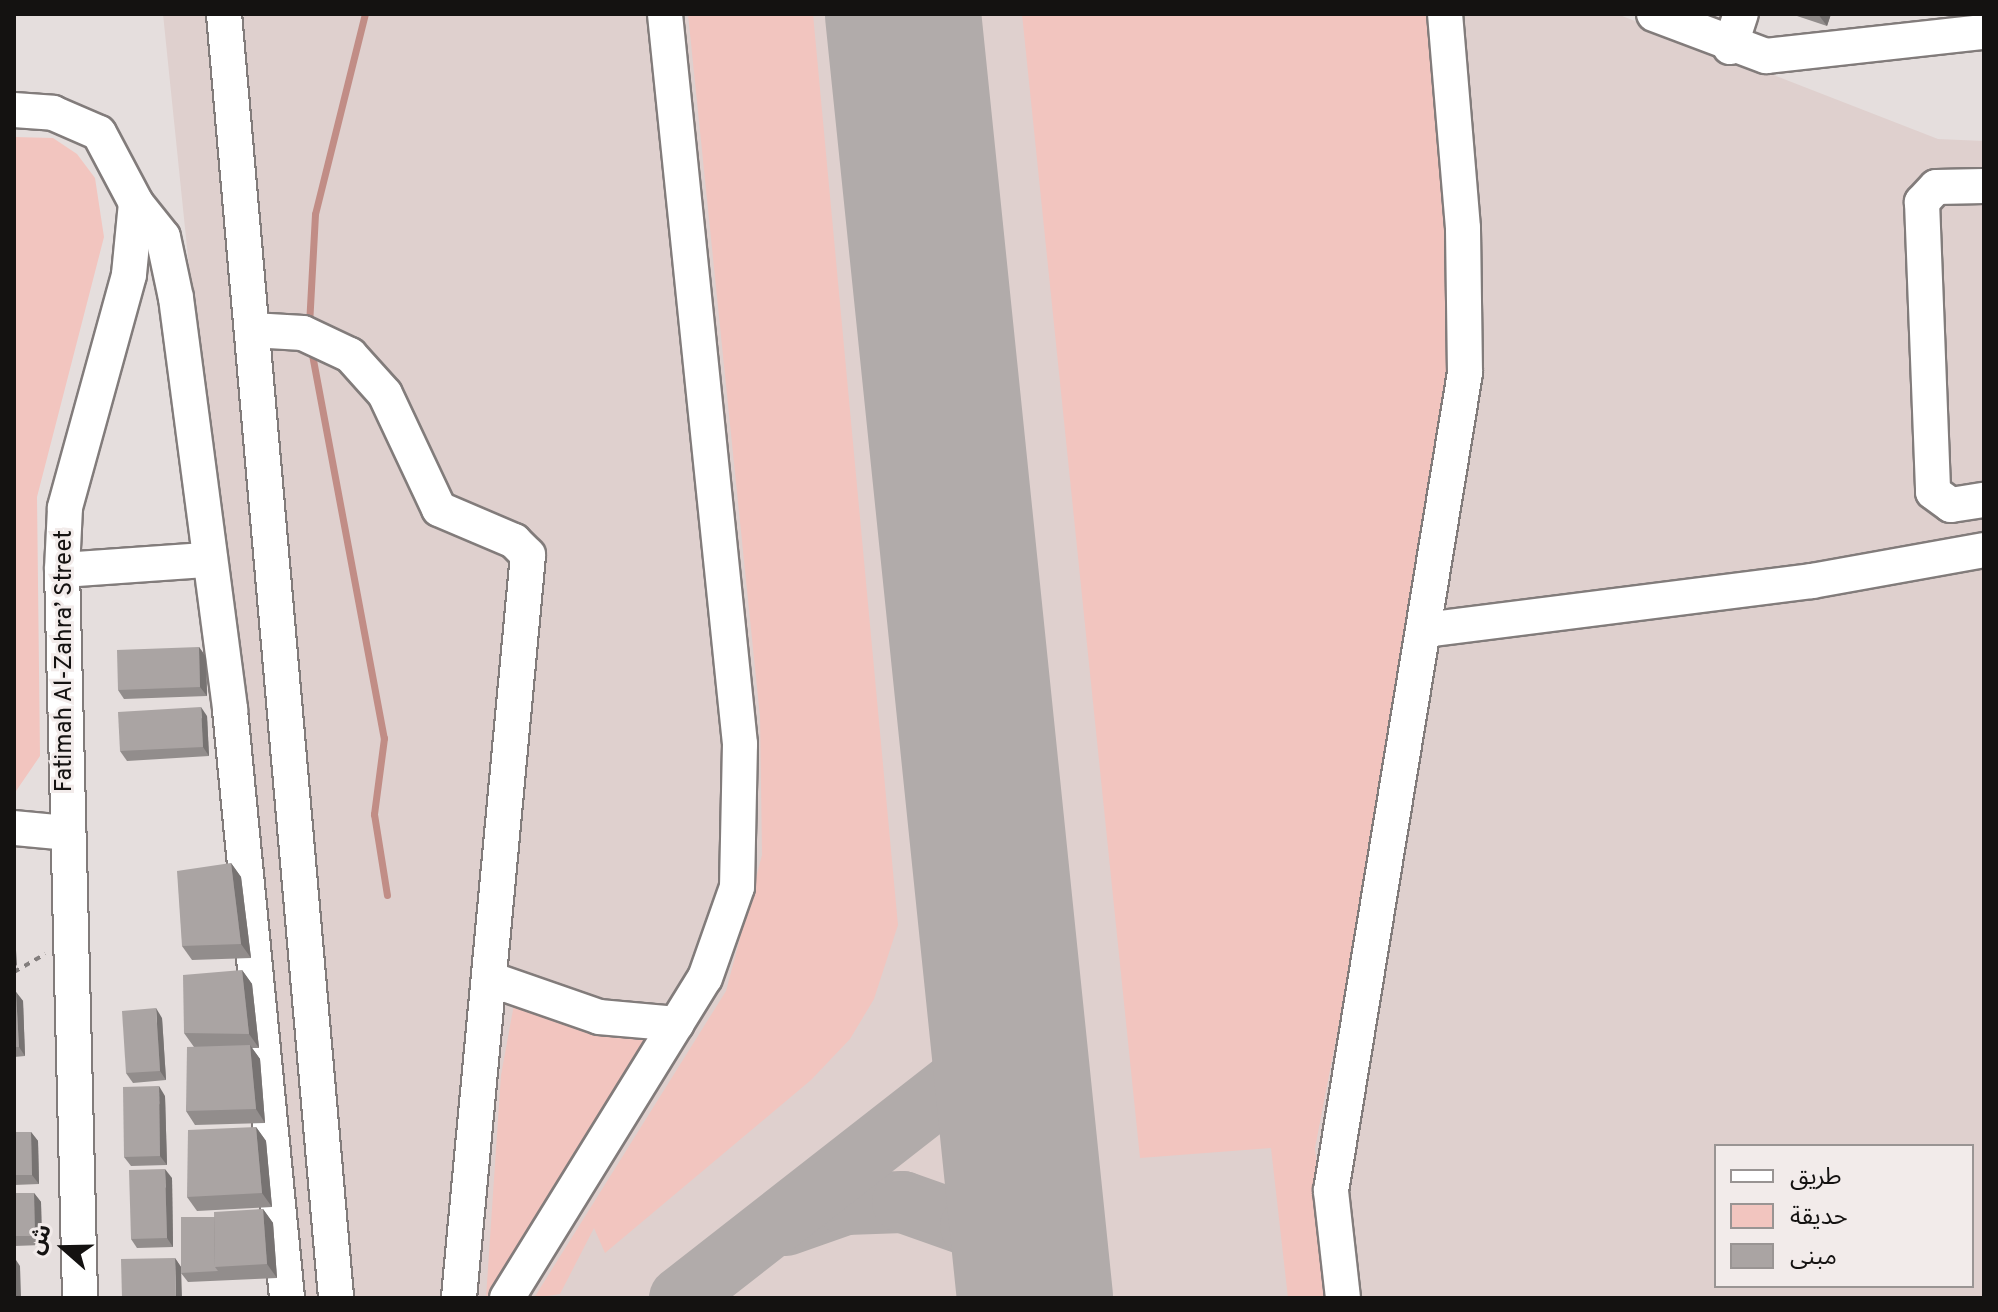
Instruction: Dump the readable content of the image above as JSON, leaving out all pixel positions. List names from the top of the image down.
{
  "streets": {
    "street": ["Fatimah Al-Zahra’ Street"]
  },
  "legend": ["طريق", "حديقة", "مبنى"],
  "north": "left"
}
